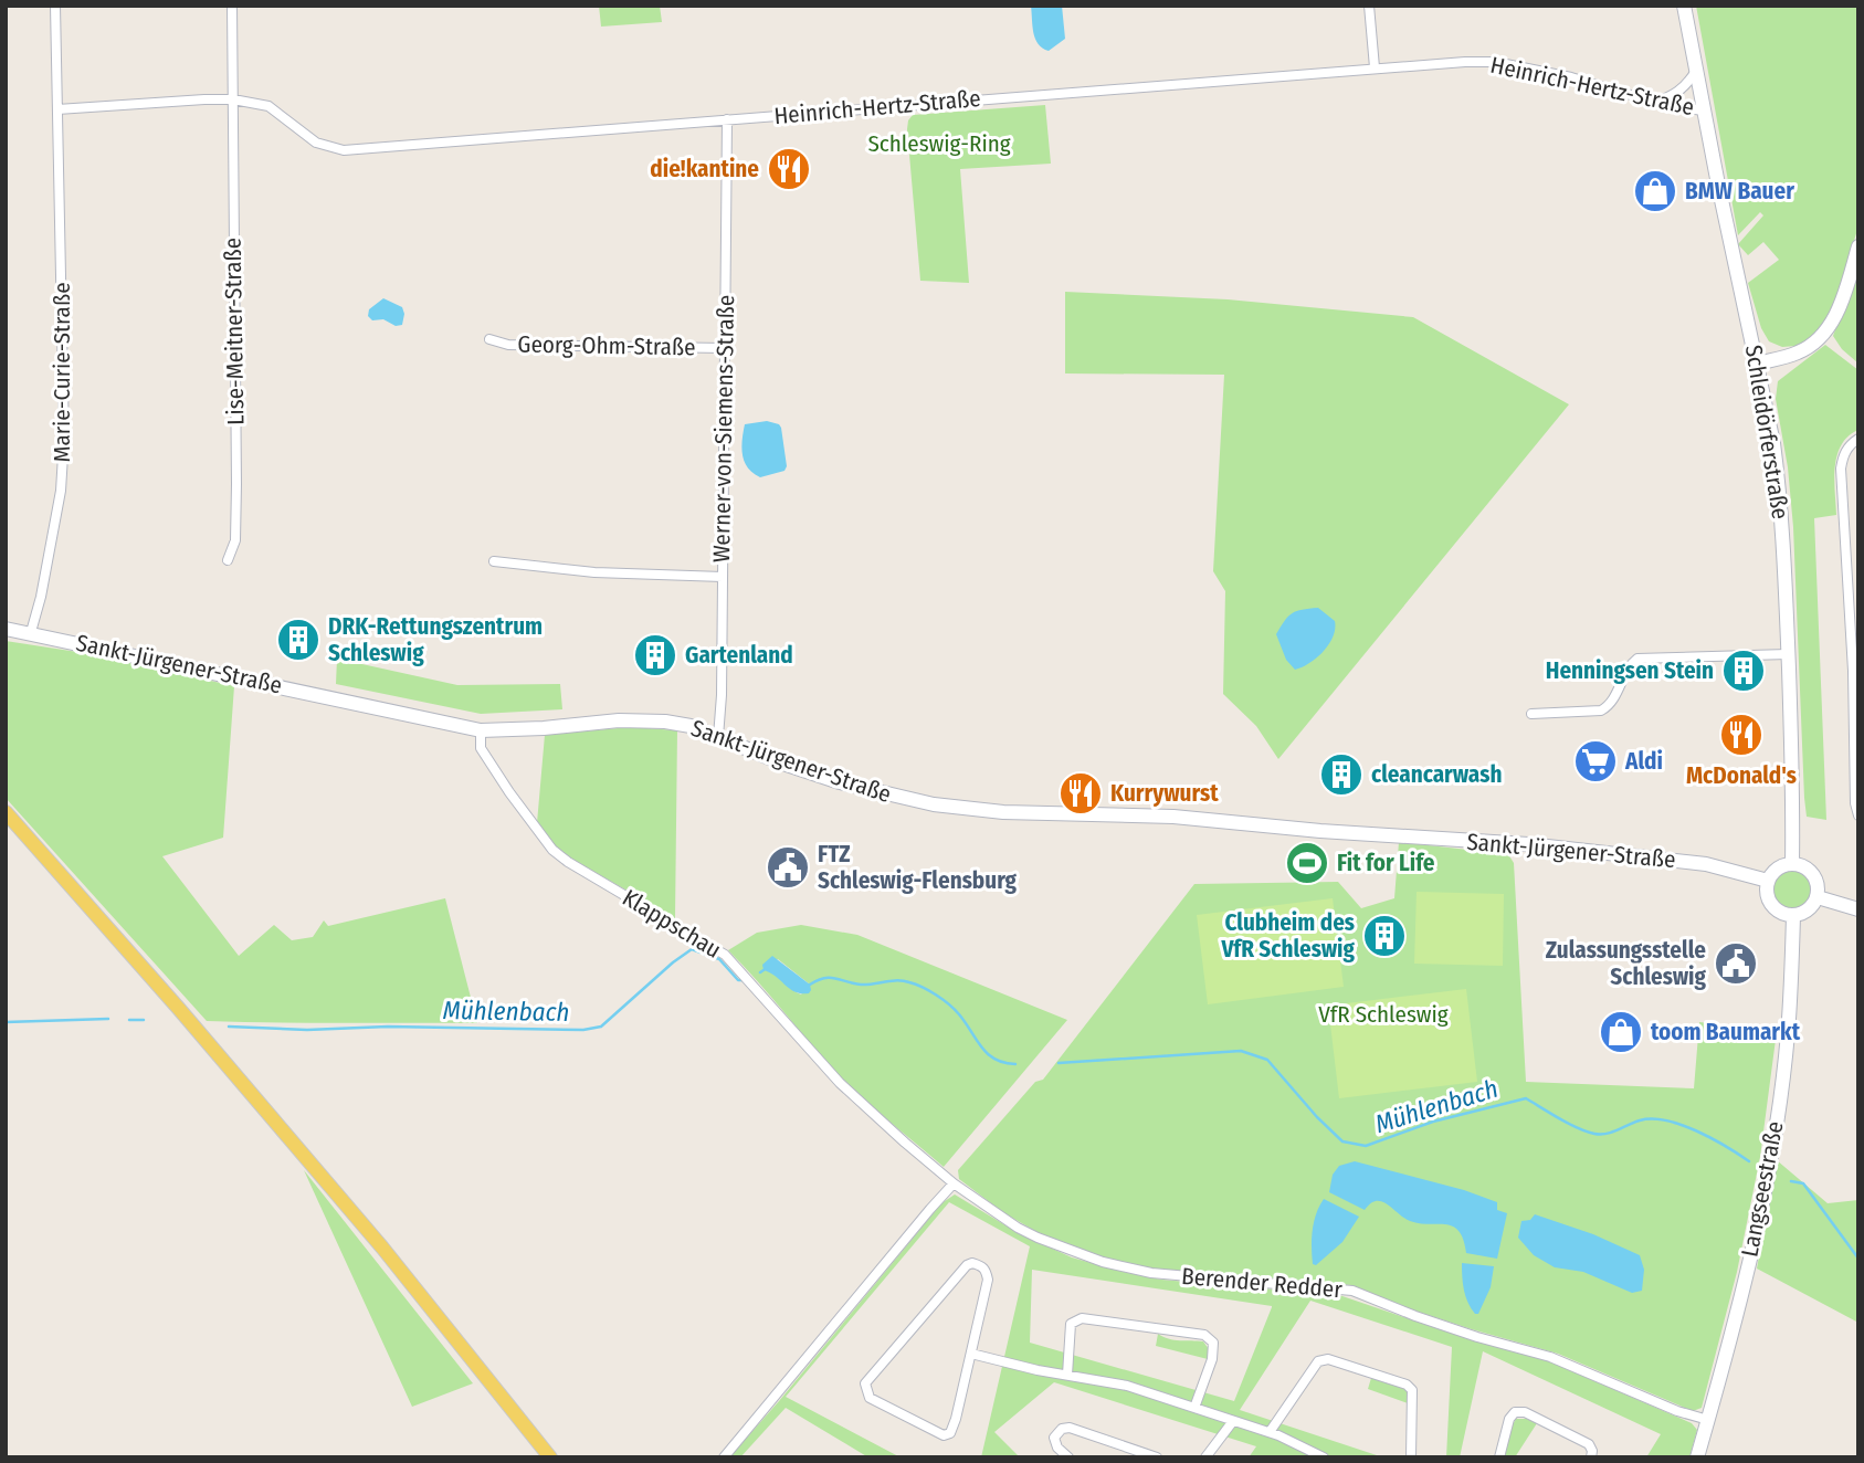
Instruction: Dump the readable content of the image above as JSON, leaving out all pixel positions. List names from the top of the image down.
{
  "streets": {
    "street": [
      "Heinrich-Hertz-Straße",
      "Lise-Meitner-Straße",
      "Georg-Ohm-Straße",
      "Marie-Curie-Straße",
      "Werner-von-Siemens-Straße",
      "Schleidörferstraße",
      "Sankt-Jürgener-Straße",
      "Klappschau",
      "Langseestraße",
      "Berender Redder"
    ]
  },
  "crossings": [
    ["Heinrich-Hertz-Straße", "Lise-Meitner-Straße"],
    ["Heinrich-Hertz-Straße", "Marie-Curie-Straße"],
    ["Heinrich-Hertz-Straße", "Werner-von-Siemens-Straße"],
    ["Heinrich-Hertz-Straße", "Schleidörferstraße"],
    ["Georg-Ohm-Straße", "Werner-von-Siemens-Straße"],
    ["Marie-Curie-Straße", "Sankt-Jürgener-Straße"],
    ["Werner-von-Siemens-Straße", "Sankt-Jürgener-Straße"],
    ["Schleidörferstraße", "Sankt-Jürgener-Straße"],
    ["Schleidörferstraße", "Langseestraße"],
    ["Sankt-Jürgener-Straße", "Klappschau"],
    ["Sankt-Jürgener-Straße", "Langseestraße"],
    ["Klappschau", "Berender Redder"],
    ["Langseestraße", "Berender Redder"]
  ],
  "water": ["Mühlenbach"],
  "parks": ["Schleswig-Ring", "VfR Schleswig"],
  "places": {
    "restaurant": ["die!kantine", "McDonald's", "Kurrywurst"],
    "shop": ["BMW Bauer", "toom Baumarkt"],
    "building": [
      "DRK-Rettungszentrum Schleswig",
      "Gartenland",
      "Henningsen Stein",
      "cleancarwash",
      "Clubheim des VfR Schleswig"
    ],
    "supermarket": ["Aldi"],
    "sports": ["Fit for Life"],
    "public building": ["FTZ Schleswig-Flensburg", "Zulassungsstelle Schleswig"]
  }
}
